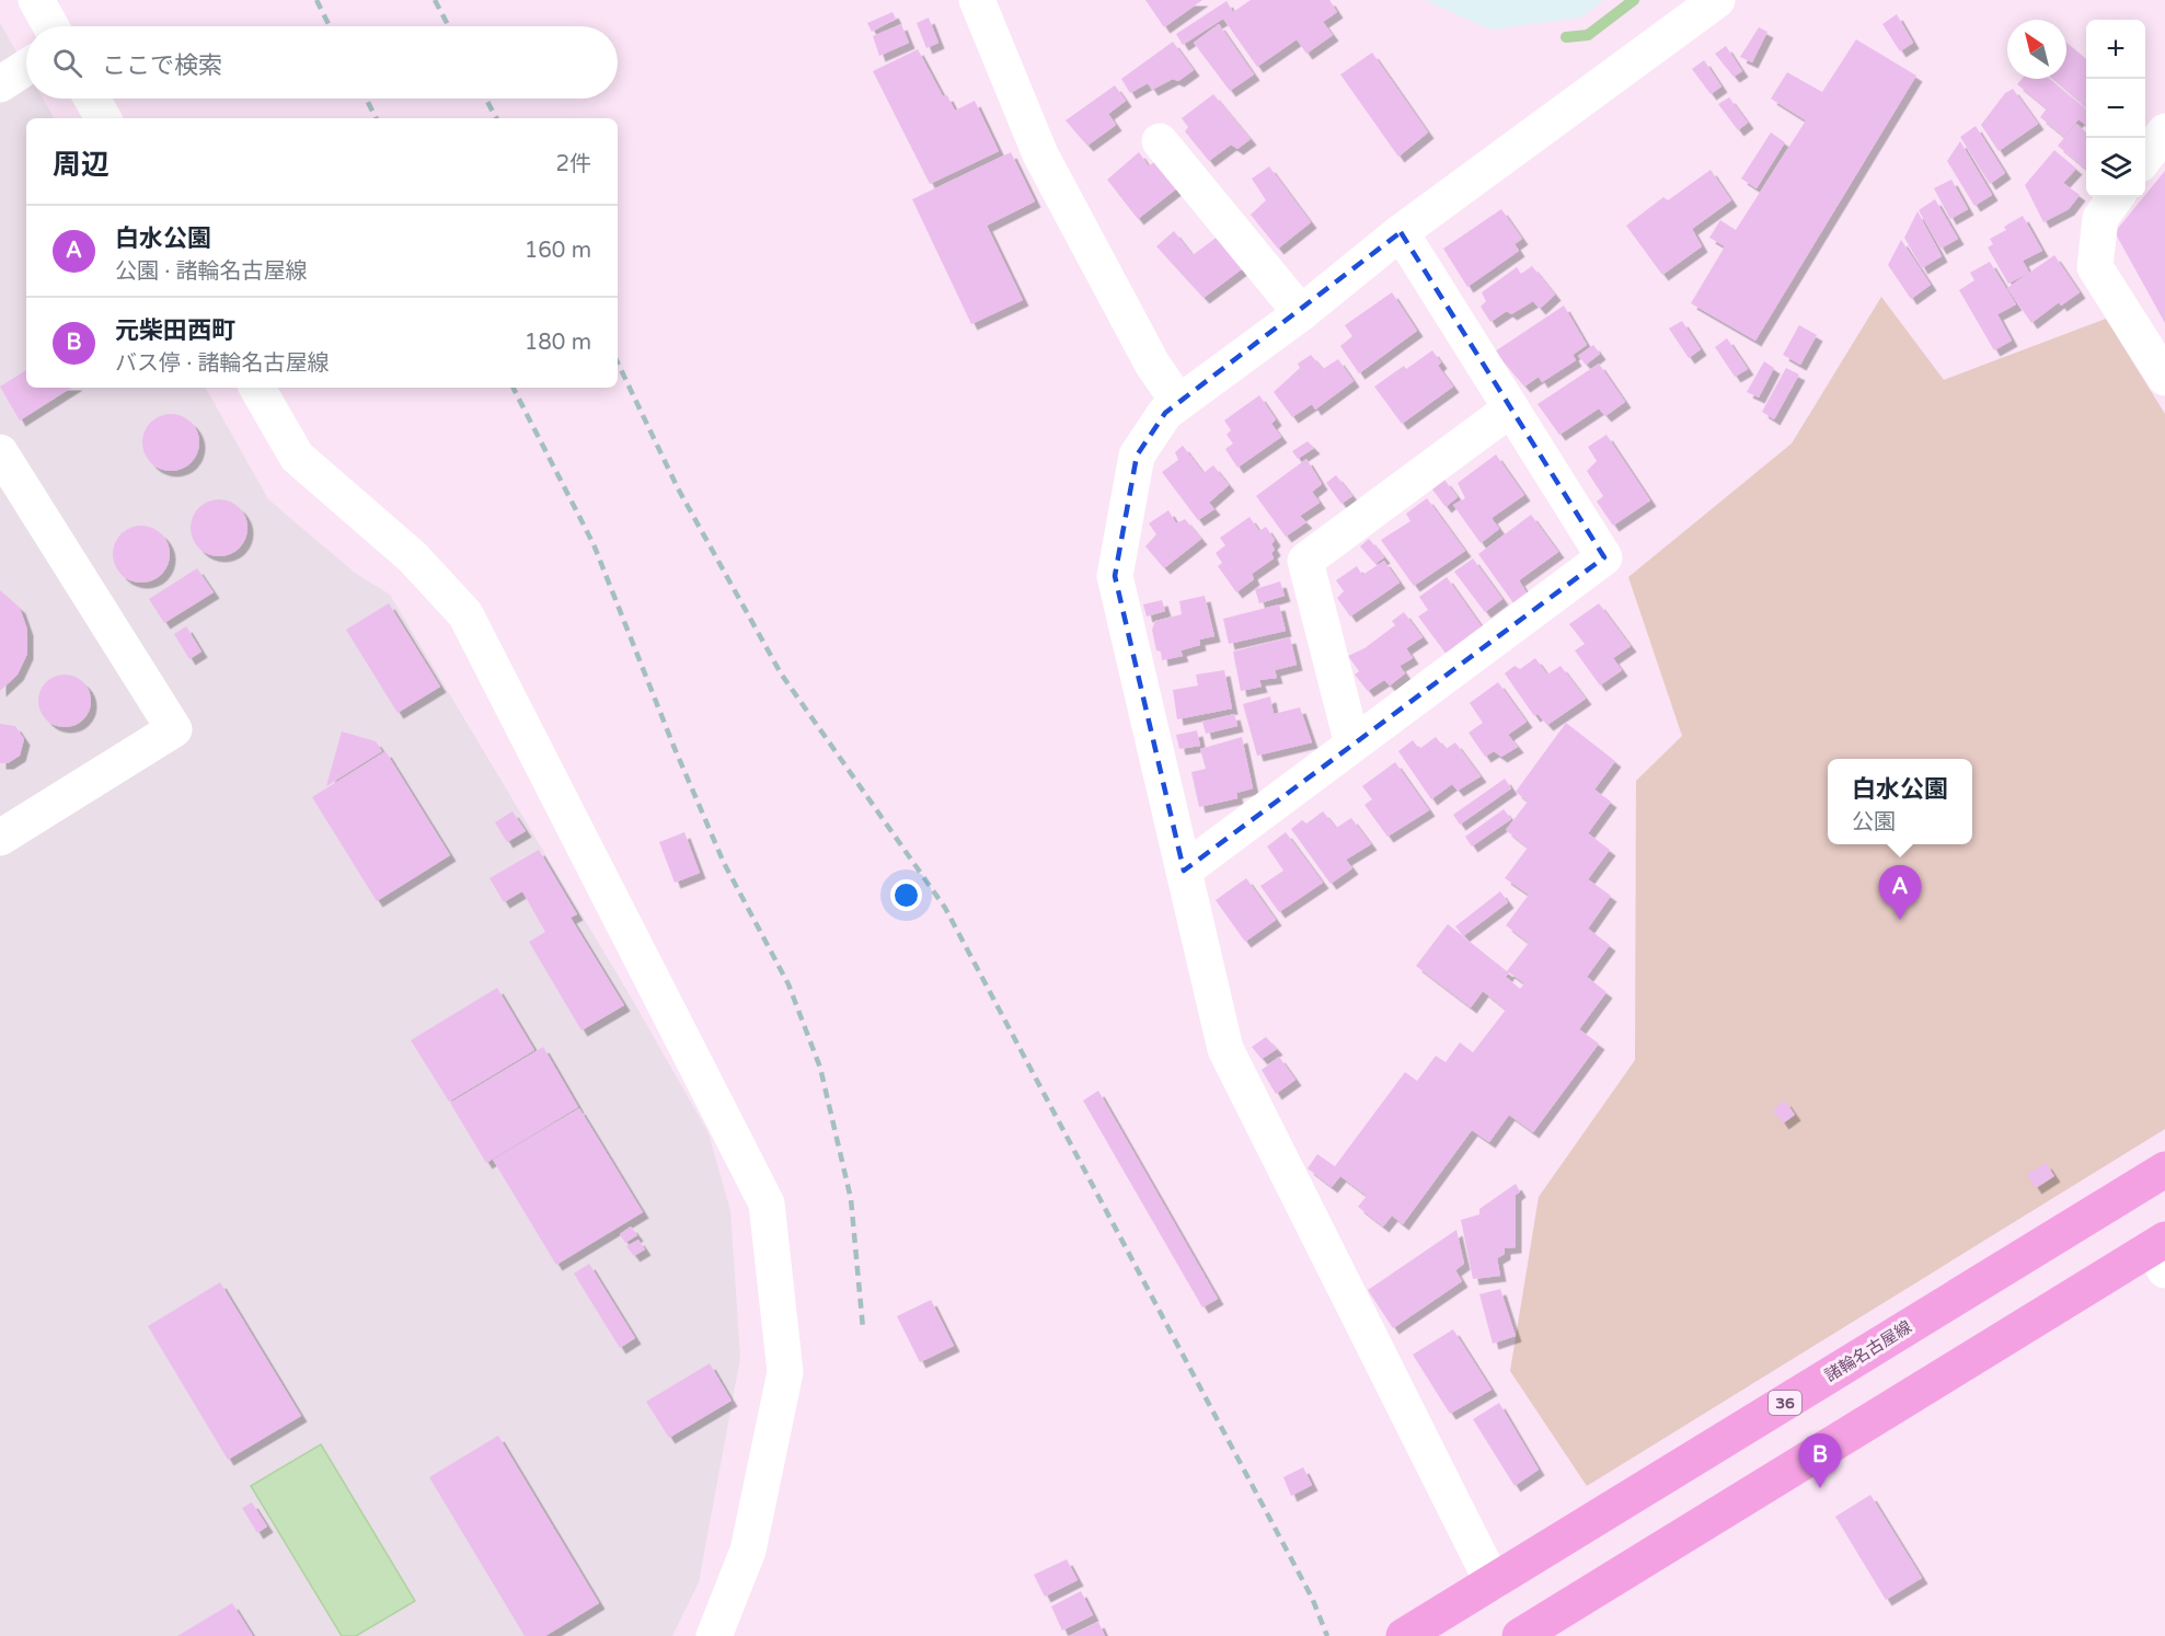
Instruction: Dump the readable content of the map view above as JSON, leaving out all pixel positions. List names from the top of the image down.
{
  "streets": {
    "main road": ["諸輪名古屋線", "36"]
  },
  "north": "top left",
  "page": {
    "map_buttons": ["+", "−"],
    "search": "ここで検索",
    "heading": ["周辺", "2件"],
    "list": [
      {
        "mark": "A",
        "name": "白水公園",
        "note": "公園 · 諸輪名古屋線",
        "value": "160 m"
      },
      {
        "mark": "B",
        "name": "元柴田西町",
        "note": "バス停 · 諸輪名古屋線",
        "value": "180 m"
      }
    ],
    "popup": ["白水公園", "公園"],
    "pins": ["A", "B"]
  }
}
